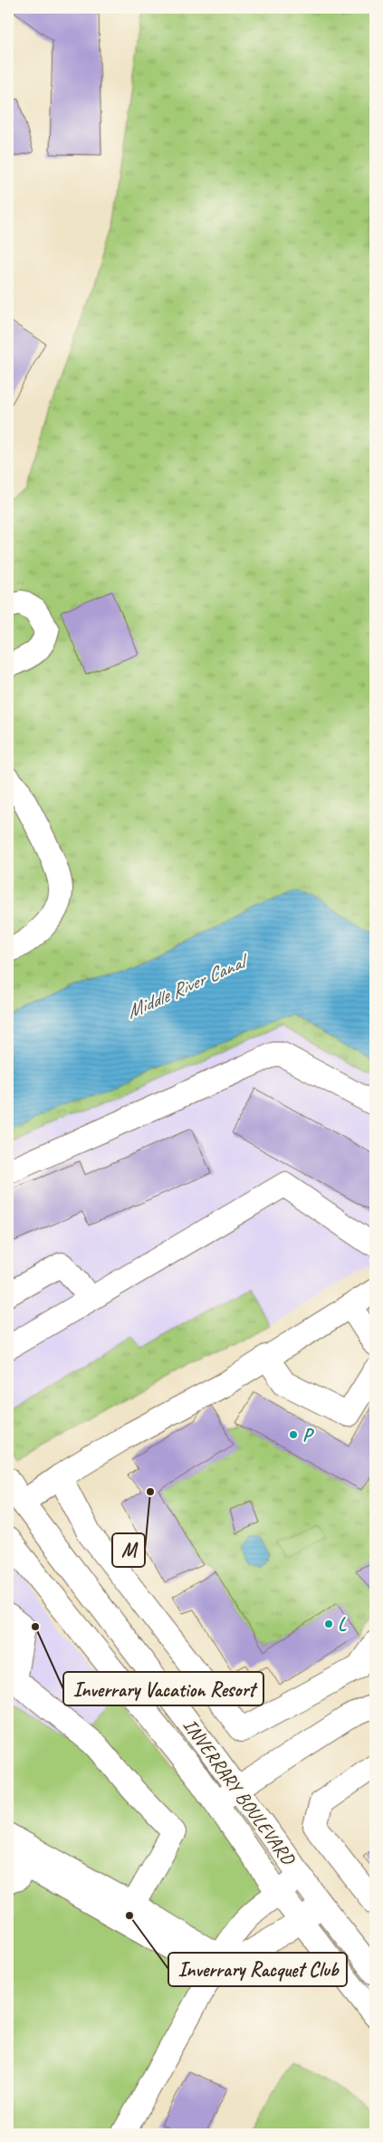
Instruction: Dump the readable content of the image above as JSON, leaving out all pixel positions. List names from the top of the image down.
{
  "streets": {
    "street": ["INVERRARY BOULEVARD"]
  },
  "water": ["Middle River Canal"],
  "places": [
    "P",
    "M",
    "L",
    "Inverrary Vacation Resort",
    "Inverrary Racquet Club"
  ]
}
